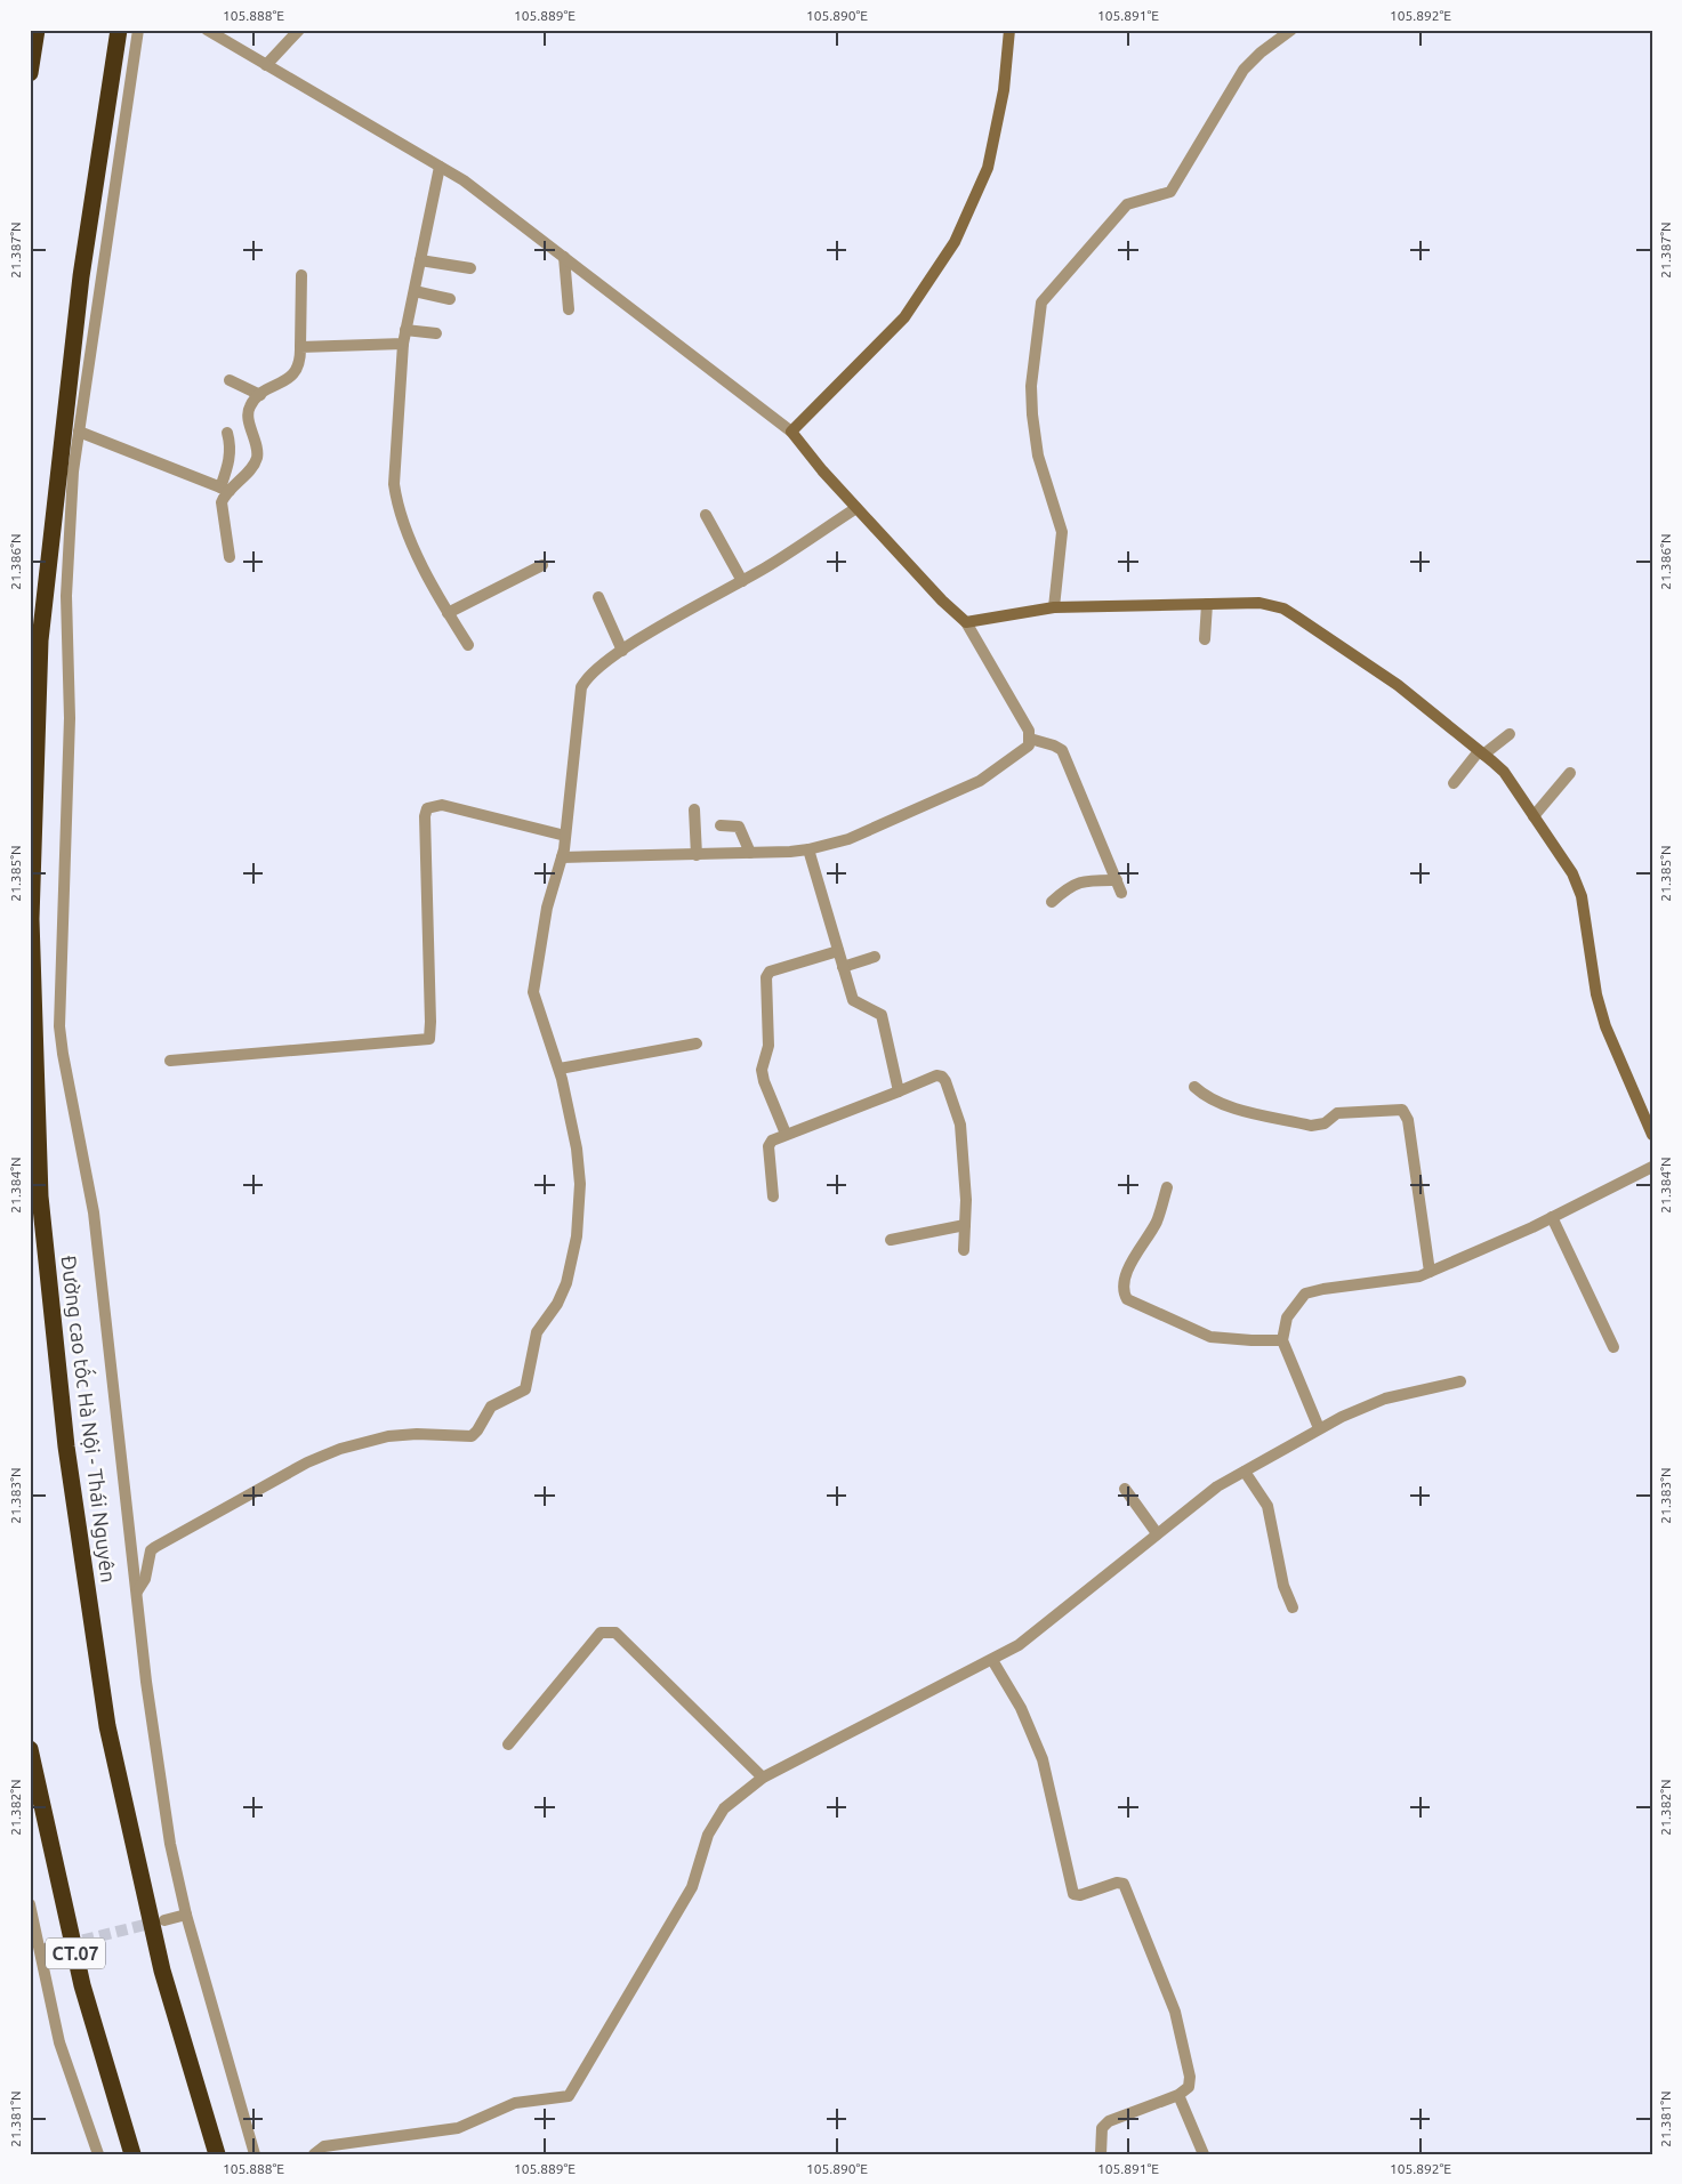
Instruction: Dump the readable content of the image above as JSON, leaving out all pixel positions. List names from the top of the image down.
{
  "streets": {
    "highway": ["Đường cao tốc Hà Nội - Thái Nguyên", "CT.07"]
  },
  "coordinates": [
    "105.888°E",
    "105.889°E",
    "105.890°E",
    "105.891°E",
    "105.892°E",
    "21.387°N",
    "21.386°N",
    "21.385°N",
    "21.384°N",
    "21.383°N",
    "21.382°N",
    "21.381°N"
  ]
}
